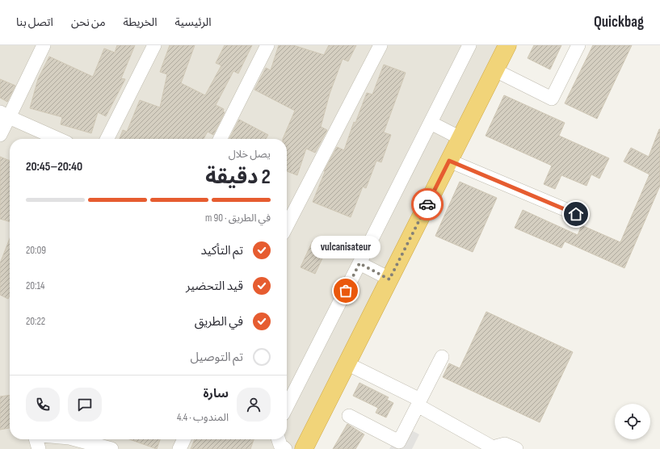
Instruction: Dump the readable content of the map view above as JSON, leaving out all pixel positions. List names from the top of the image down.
{
  "places": ["vulcanisateur"],
  "page": {
    "header": "Quickbag",
    "nav": [
      "الرئيسية",
      "الخريطة",
      "من نحن",
      "اتصل بنا"
    ],
    "heading": ["2 دقيقة", "يصل خلال", "20:40–20:45"],
    "panel": ["سارة", "المندوب · 4.4"],
    "bar": "في الطريق · 90 m",
    "list": [
      ["تم التأكيد", "20:09"],
      ["قيد التحضير", "20:14"],
      ["في الطريق", "20:22"],
      "تم التوصيل"
    ],
    "bubble": "vulcanisateur"
  }
}
